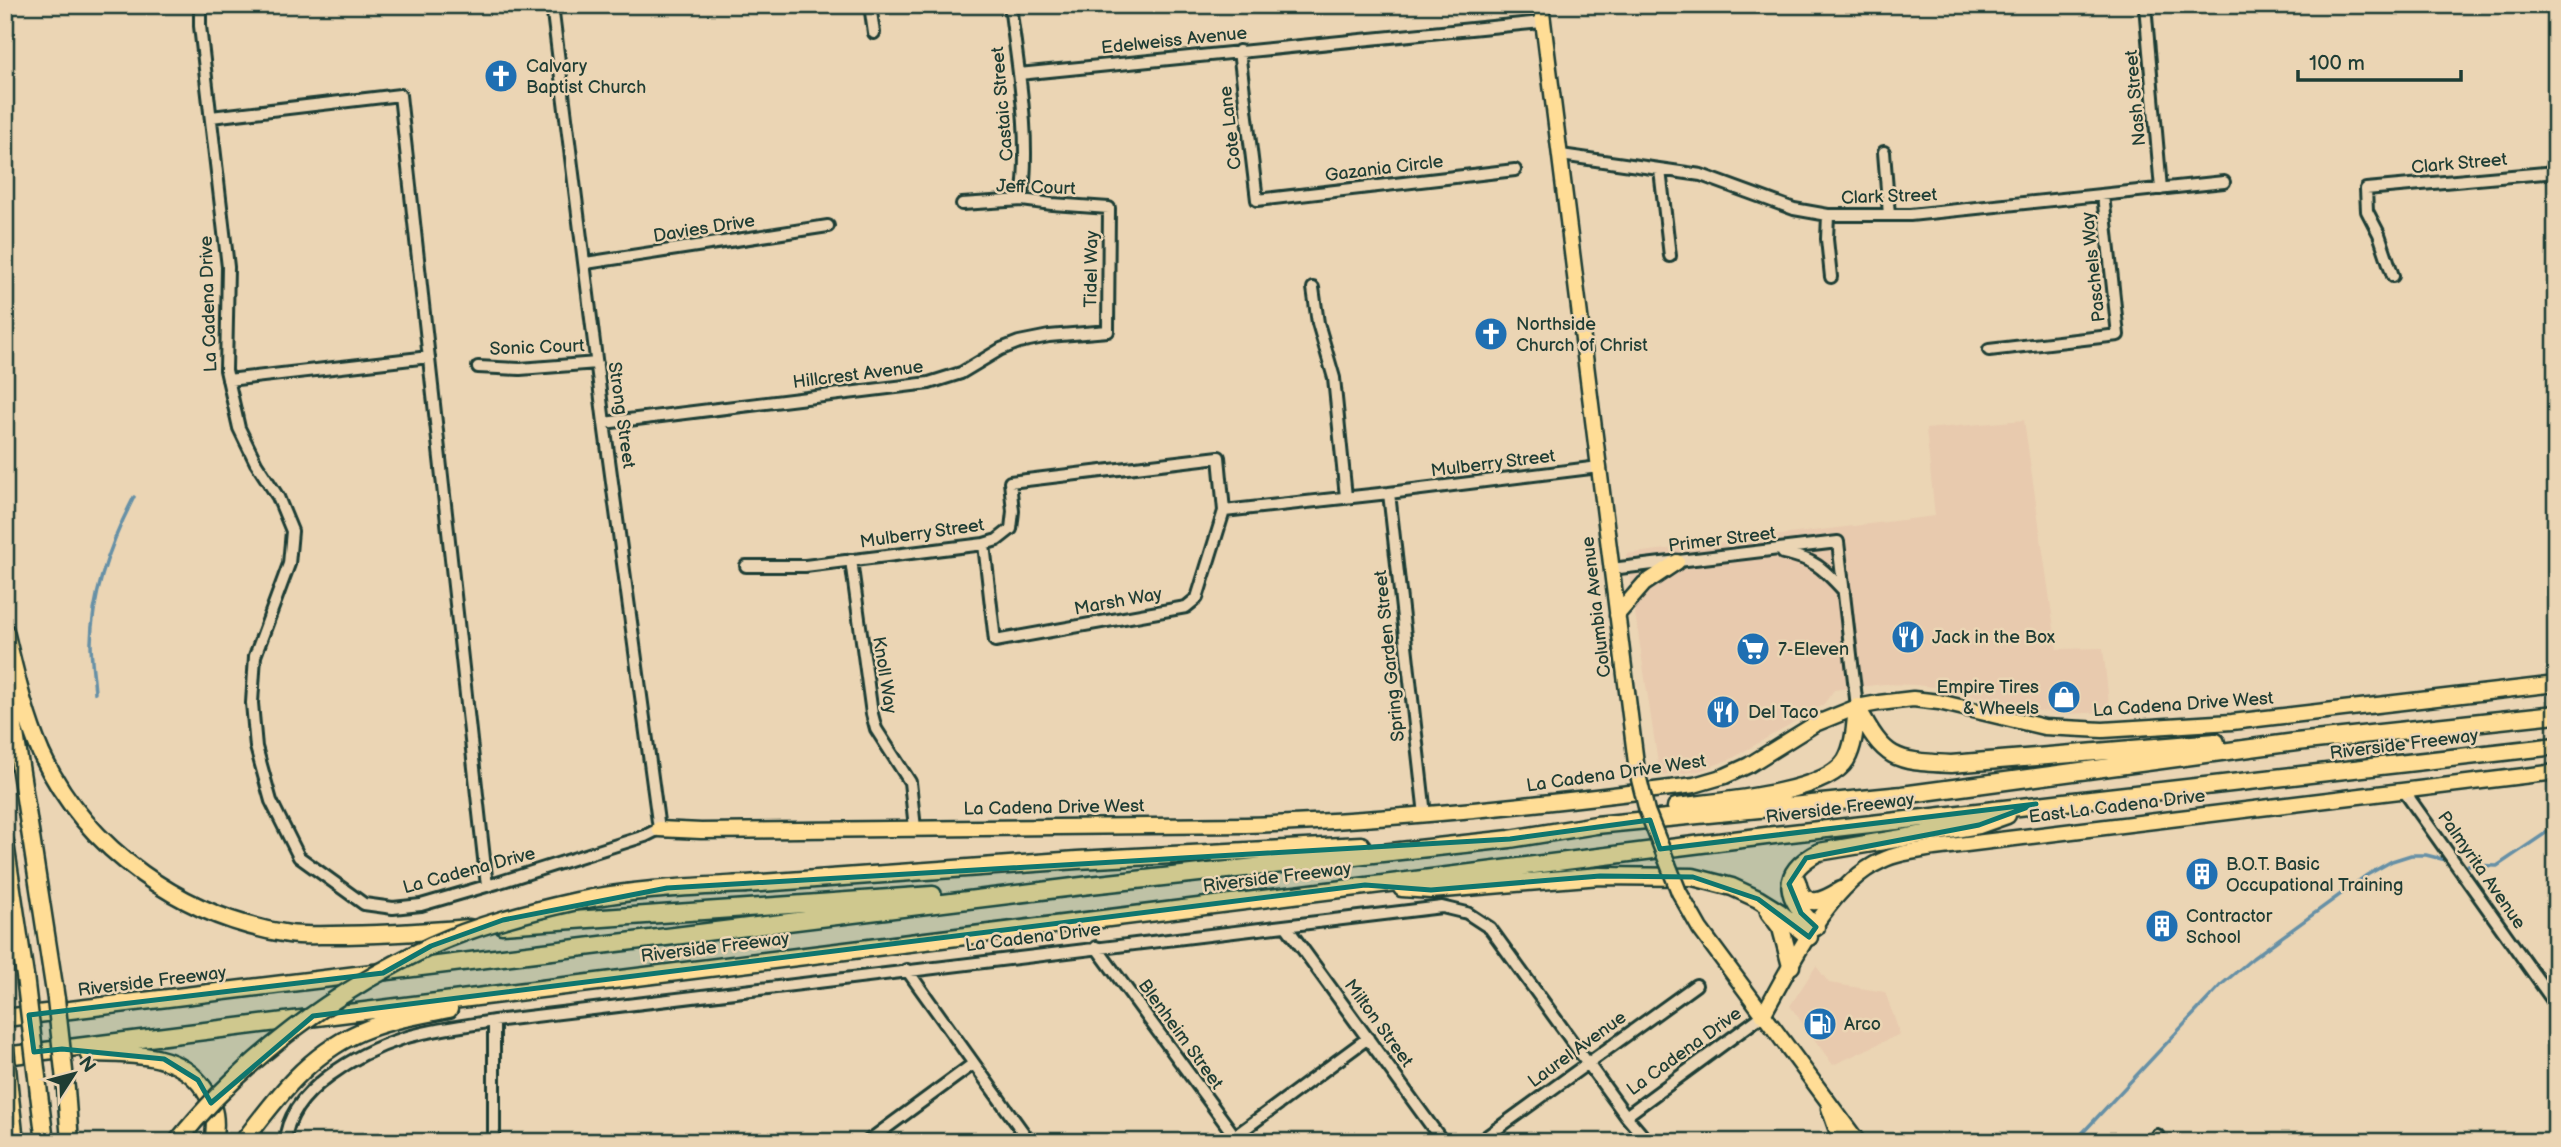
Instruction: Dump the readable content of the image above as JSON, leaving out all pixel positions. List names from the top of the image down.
{
  "streets": {
    "highway": ["Riverside Freeway"],
    "main road": ["Columbia Avenue", "La Cadena Drive West", "East La Cadena Drive"],
    "street": [
      "Edelweiss Avenue",
      "Nash Street",
      "Castaic Street",
      "Cote Lane",
      "Clark Street",
      "Gazania Circle",
      "Jeff Court",
      "Davies Drive",
      "Paschels Way",
      "Tidel Way",
      "La Cadena Drive",
      "Sonic Court",
      "Hillcrest Avenue",
      "Strong Street",
      "Mulberry Street",
      "Primer Street",
      "Marsh Way",
      "Spring Garden Street",
      "Knoll Way",
      "Palmyrita Avenue",
      "Milton Street",
      "Blenheim Street",
      "Laurel Avenue"
    ]
  },
  "crossings": [
    ["Edelweiss Avenue", "Castaic Street"],
    ["Edelweiss Avenue", "Cote Lane"],
    ["Edelweiss Avenue", "Columbia Avenue"],
    ["Nash Street", "Clark Street"],
    ["Castaic Street", "Jeff Court"],
    ["Cote Lane", "Gazania Circle"],
    ["Clark Street", "Paschels Way"],
    ["Clark Street", "Columbia Avenue"],
    ["Jeff Court", "Tidel Way"],
    ["Davies Drive", "Strong Street"],
    ["Tidel Way", "Hillcrest Avenue"],
    ["La Cadena Drive", "Strong Street"],
    ["La Cadena Drive", "Columbia Avenue"],
    ["La Cadena Drive", "La Cadena Drive West"],
    ["La Cadena Drive", "East La Cadena Drive"],
    ["La Cadena Drive", "Milton Street"],
    ["La Cadena Drive", "Blenheim Street"],
    ["La Cadena Drive", "Laurel Avenue"],
    ["Sonic Court", "Strong Street"],
    ["Hillcrest Avenue", "Strong Street"],
    ["Strong Street", "La Cadena Drive West"],
    ["Mulberry Street", "Marsh Way"],
    ["Mulberry Street", "Columbia Avenue"],
    ["Mulberry Street", "Spring Garden Street"],
    ["Mulberry Street", "Knoll Way"],
    ["Primer Street", "Columbia Avenue"],
    ["Columbia Avenue", "East La Cadena Drive"],
    ["Spring Garden Street", "La Cadena Drive West"],
    ["Knoll Way", "La Cadena Drive West"],
    ["East La Cadena Drive", "Palmyrita Avenue"]
  ],
  "places": {
    "church": ["Calvary Baptist Church", "Northside Church of Christ"],
    "restaurant": ["Jack in the Box", "Del Taco"],
    "supermarket": ["7-Eleven"],
    "shop": ["Empire Tires & Wheels"],
    "building": ["B.O.T. Basic Occupational Training", "Contractor School"],
    "fuel station": ["Arco"]
  },
  "scale_bar": "100 m",
  "north": "top right"
}
